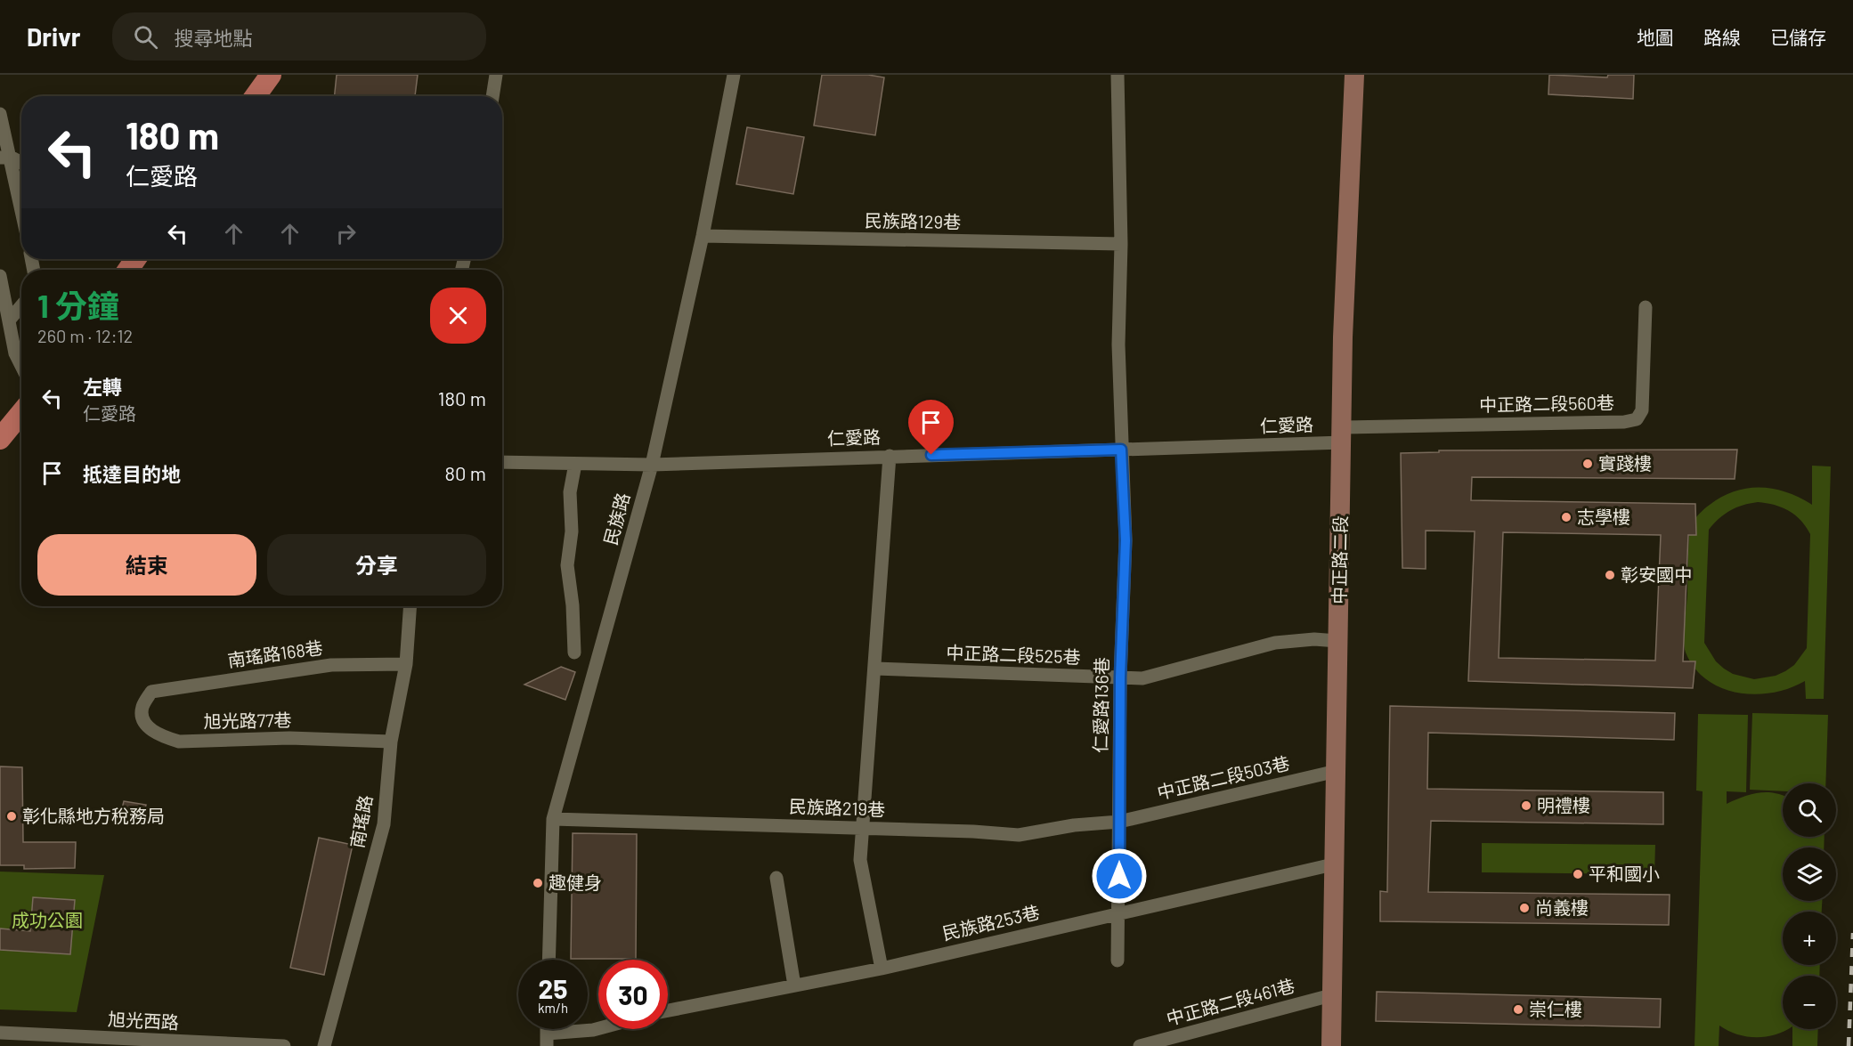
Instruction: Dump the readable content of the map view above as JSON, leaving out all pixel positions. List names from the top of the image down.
{
  "streets": {
    "street": [
      "民族路129巷",
      "中正路二段560巷",
      "仁愛路",
      "民族路",
      "中正路二段",
      "南瑤路168巷",
      "中正路二段525巷",
      "仁愛路136巷",
      "旭光路77巷",
      "中正路二段503巷",
      "民族路219巷",
      "南瑤路",
      "民族路253巷",
      "中正路二段461巷",
      "旭光西路"
    ]
  },
  "crossings": [
    ["民族路129巷", "民族路"],
    ["民族路129巷", "仁愛路136巷"],
    ["中正路二段560巷", "仁愛路"],
    ["中正路二段560巷", "中正路二段"],
    ["仁愛路", "民族路"],
    ["仁愛路", "中正路二段"],
    ["仁愛路", "仁愛路136巷"],
    ["民族路", "民族路219巷"],
    ["中正路二段", "中正路二段525巷"],
    ["中正路二段", "中正路二段503巷"],
    ["中正路二段", "民族路253巷"],
    ["中正路二段", "中正路二段461巷"],
    ["南瑤路168巷", "旭光路77巷"],
    ["南瑤路168巷", "南瑤路"],
    ["中正路二段525巷", "仁愛路136巷"],
    ["仁愛路136巷", "中正路二段503巷"],
    ["仁愛路136巷", "民族路219巷"],
    ["仁愛路136巷", "民族路253巷"],
    ["旭光路77巷", "南瑤路"],
    ["中正路二段503巷", "民族路219巷"]
  ],
  "parks": ["成功公園"],
  "places": [
    "實踐樓",
    "志學樓",
    "彰安國中",
    "明禮樓",
    "彰化縣地方稅務局",
    "平和國小",
    "趣健身",
    "尚義樓",
    "崇仁樓"
  ],
  "page": {
    "header": "Drivr",
    "search": "搜尋地點",
    "nav": ["地圖", "路線", "已儲存"],
    "turn": ["180 m", "仁愛路"],
    "heading": ["1 分鐘", "260 m · 12:12"],
    "list": [
      {
        "name": "左轉",
        "note": "仁愛路",
        "value": "180 m"
      },
      {
        "name": "抵達目的地",
        "value": "80 m"
      }
    ],
    "buttons": ["結束", "分享"],
    "map_buttons": ["+", "−"],
    "speed": "25 km/h",
    "limit": "30"
  }
}
